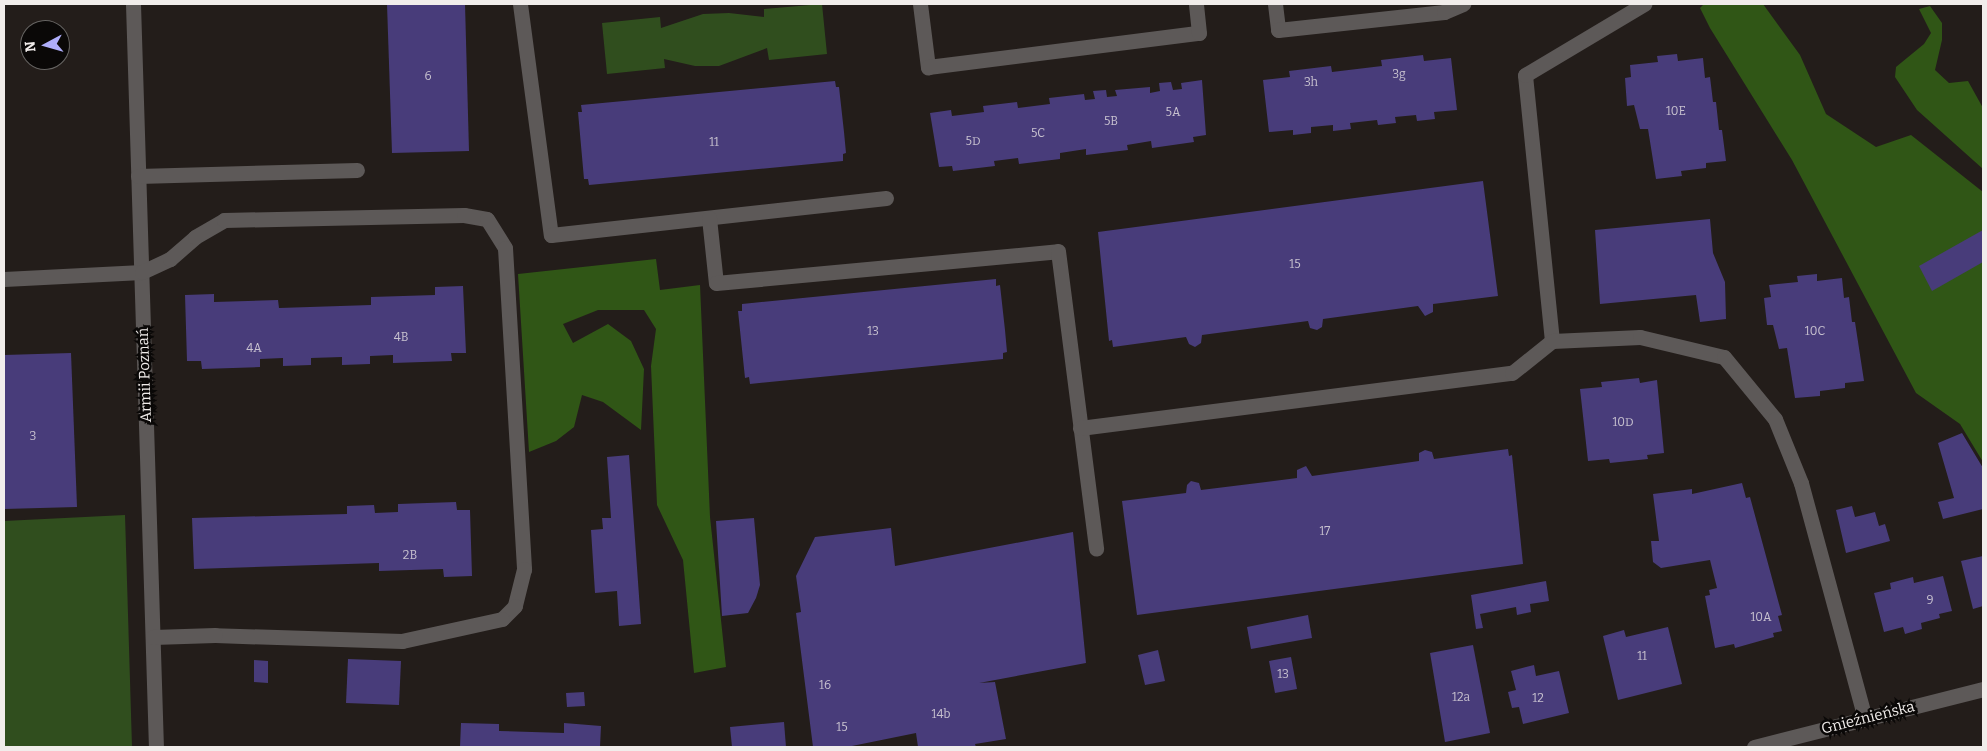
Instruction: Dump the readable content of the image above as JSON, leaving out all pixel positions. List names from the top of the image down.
{
  "streets": {
    "street": ["Armii Poznań", "Gnieźnieńska"]
  },
  "house_numbers": [
    "3g",
    "6",
    "3h",
    "10E",
    "5A",
    "5B",
    "5C",
    "5D",
    "11",
    "15",
    "13",
    "10C",
    "4B",
    "4A",
    "10D",
    "3",
    "17",
    "2B",
    "9",
    "10A",
    "11",
    "13",
    "16",
    "12a",
    "12",
    "14b",
    "15"
  ],
  "north": "left"
}
